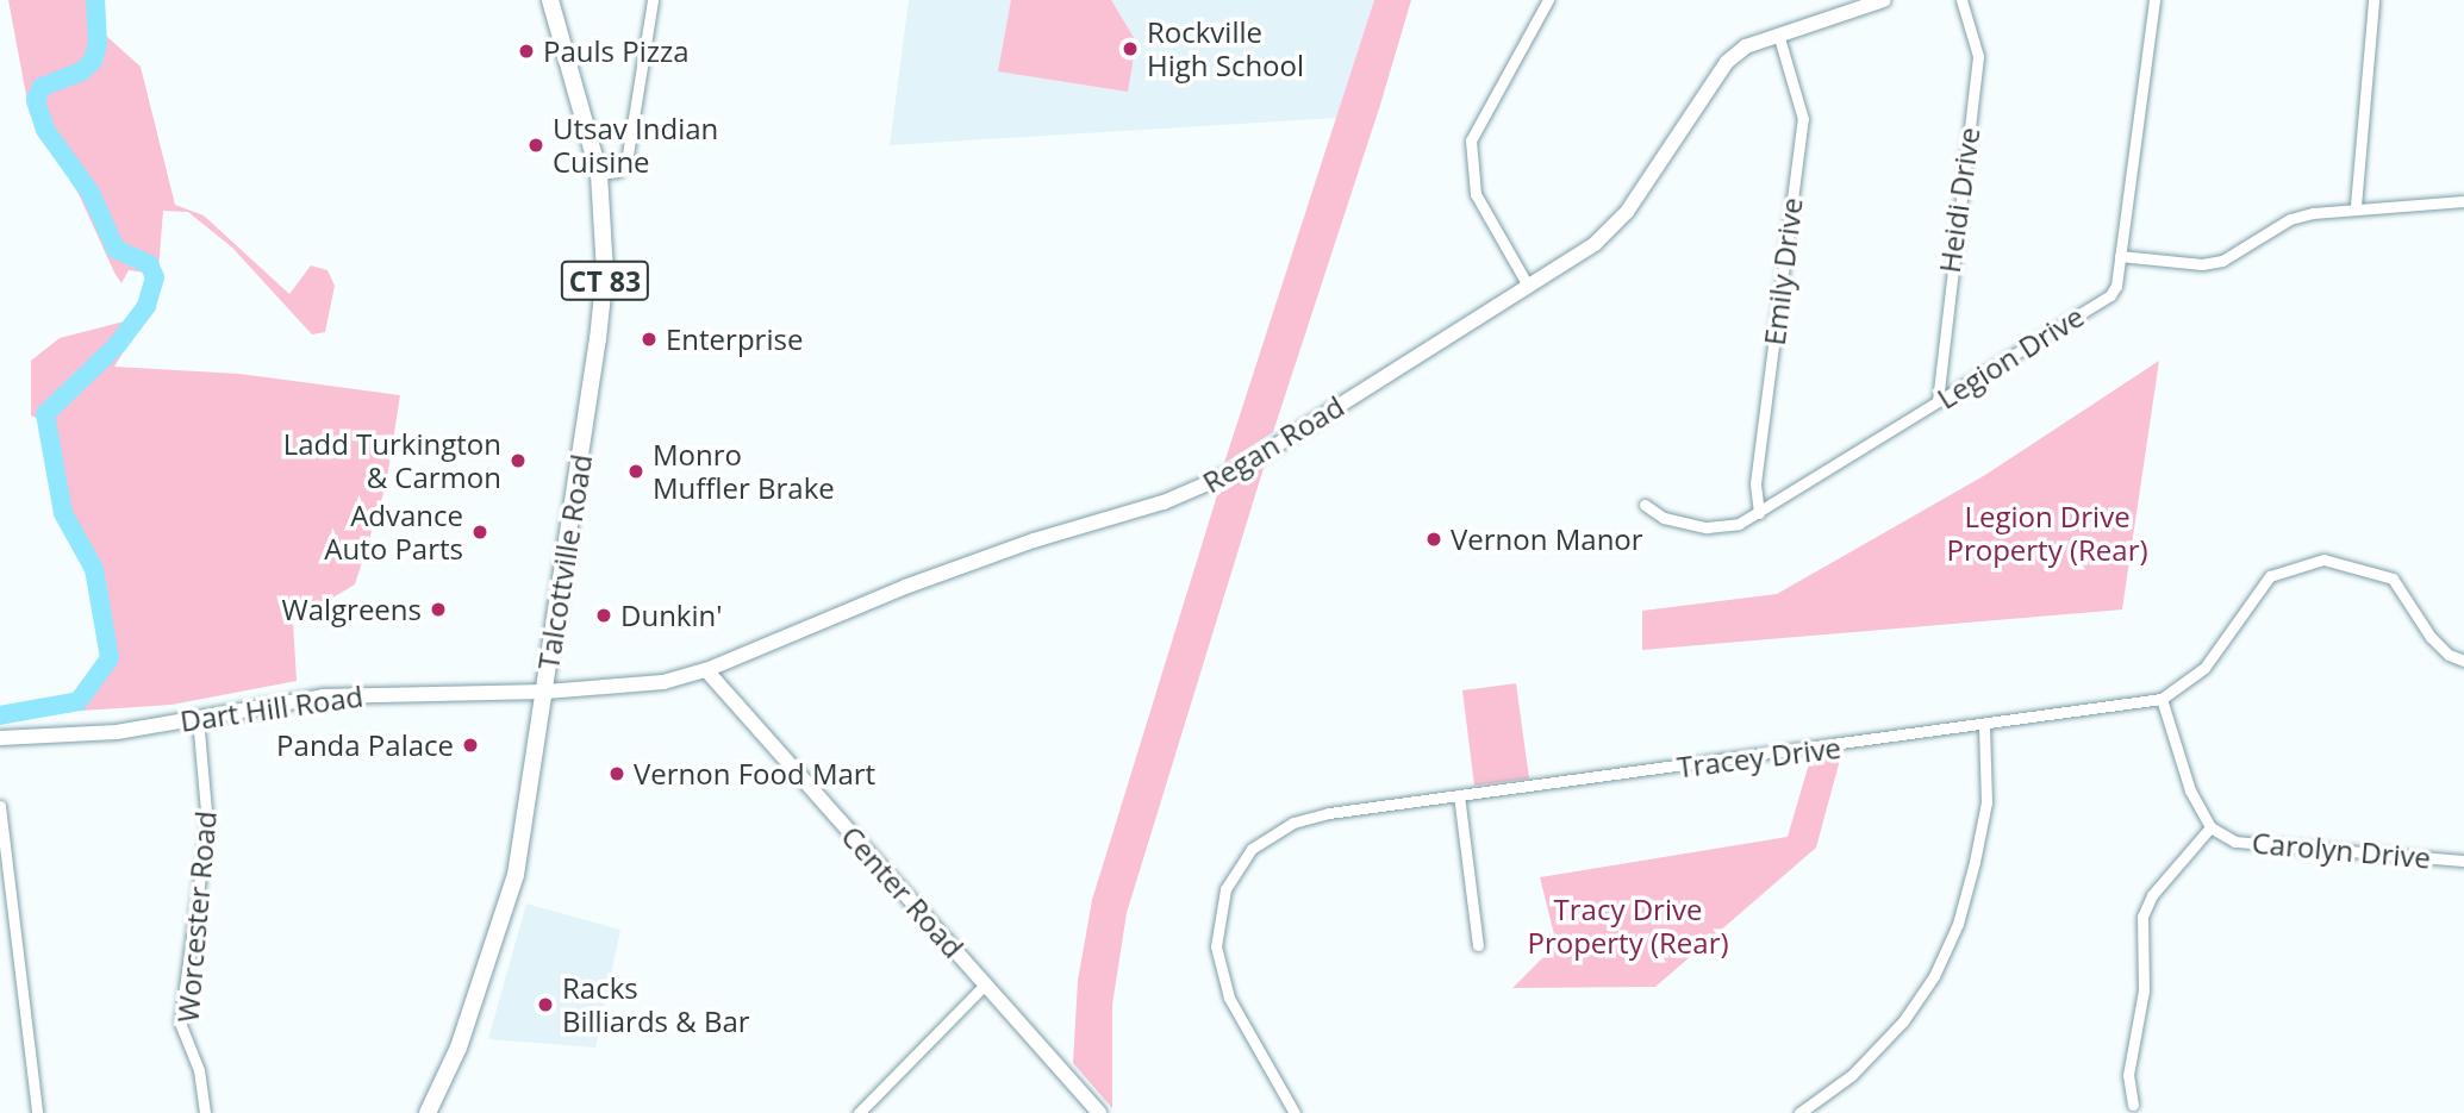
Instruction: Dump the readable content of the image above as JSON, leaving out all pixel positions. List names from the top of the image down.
{
  "streets": {
    "main road": ["CT 83", "Talcottville Road"],
    "street": [
      "Heidi Drive",
      "Emily Drive",
      "Legion Drive",
      "Regan Road",
      "Dart Hill Road",
      "Tracey Drive",
      "Carolyn Drive",
      "Center Road",
      "Worcester Road"
    ]
  },
  "crossings": [
    ["Heidi Drive", "Legion Drive"],
    ["Emily Drive", "Legion Drive"],
    ["Emily Drive", "Regan Road"],
    ["Regan Road", "Talcottville Road"],
    ["Regan Road", "Dart Hill Road"],
    ["Regan Road", "Center Road"],
    ["Talcottville Road", "Dart Hill Road"],
    ["Dart Hill Road", "Worcester Road"],
    ["Tracey Drive", "Carolyn Drive"]
  ],
  "parks": ["Legion Drive Property (Rear)", "Tracy Drive Property (Rear)"],
  "places": [
    "Rockville High School",
    "Pauls Pizza",
    "Utsav Indian Cuisine",
    "Enterprise",
    "Ladd Turkington & Carmon",
    "Monro Muffler Brake",
    "Advance Auto Parts",
    "Vernon Manor",
    "Walgreens",
    "Dunkin'",
    "Panda Palace",
    "Vernon Food Mart",
    "Racks Billiards & Bar"
  ]
}
